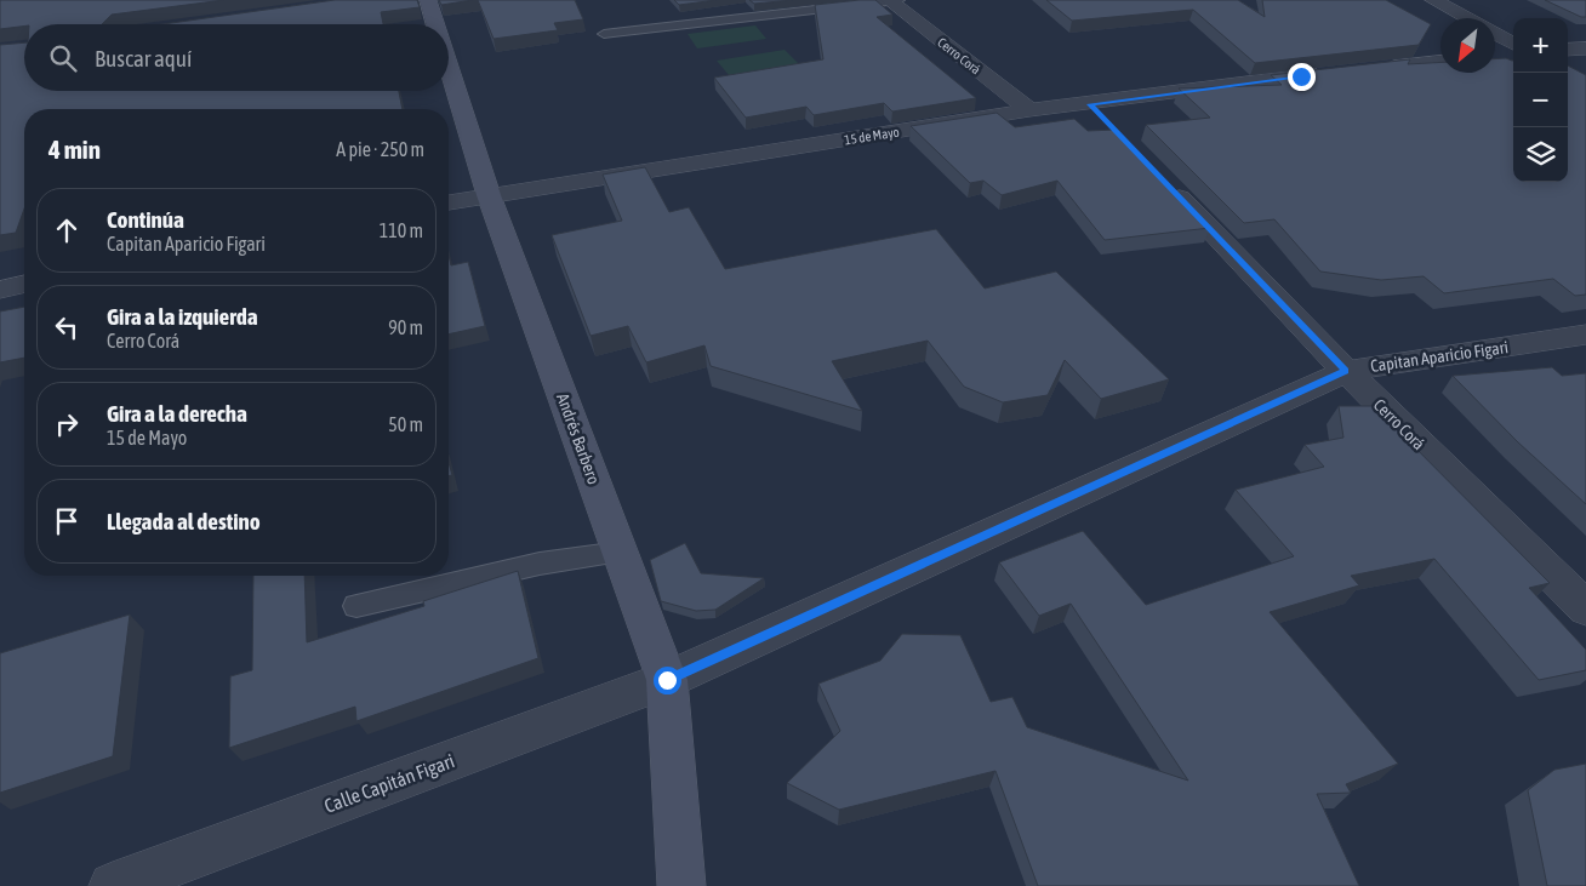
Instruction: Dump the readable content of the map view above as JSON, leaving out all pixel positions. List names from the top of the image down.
{
  "streets": {
    "main road": ["Andrés Barbero"],
    "street": [
      "Cerro Corá",
      "15 de Mayo",
      "Capitan Aparicio Figari",
      "Calle Capitán Figari"
    ]
  },
  "crossings": [
    ["Cerro Corá", "15 de Mayo"],
    ["Cerro Corá", "Capitan Aparicio Figari"],
    ["15 de Mayo", "Andrés Barbero"],
    ["Capitan Aparicio Figari", "Andrés Barbero"],
    ["Capitan Aparicio Figari", "Calle Capitán Figari"],
    ["Andrés Barbero", "Calle Capitán Figari"]
  ],
  "north": "bottom left",
  "page": {
    "map_buttons": ["+", "−"],
    "search": "Buscar aquí",
    "heading": ["4 min", "A pie · 250 m"],
    "list": [
      ["Continúa", "Capitan Aparicio Figari", "110 m"],
      ["Gira a la izquierda", "Cerro Corá", "90 m"],
      ["Gira a la derecha", "15 de Mayo", "50 m"],
      "Llegada al destino"
    ]
  }
}
